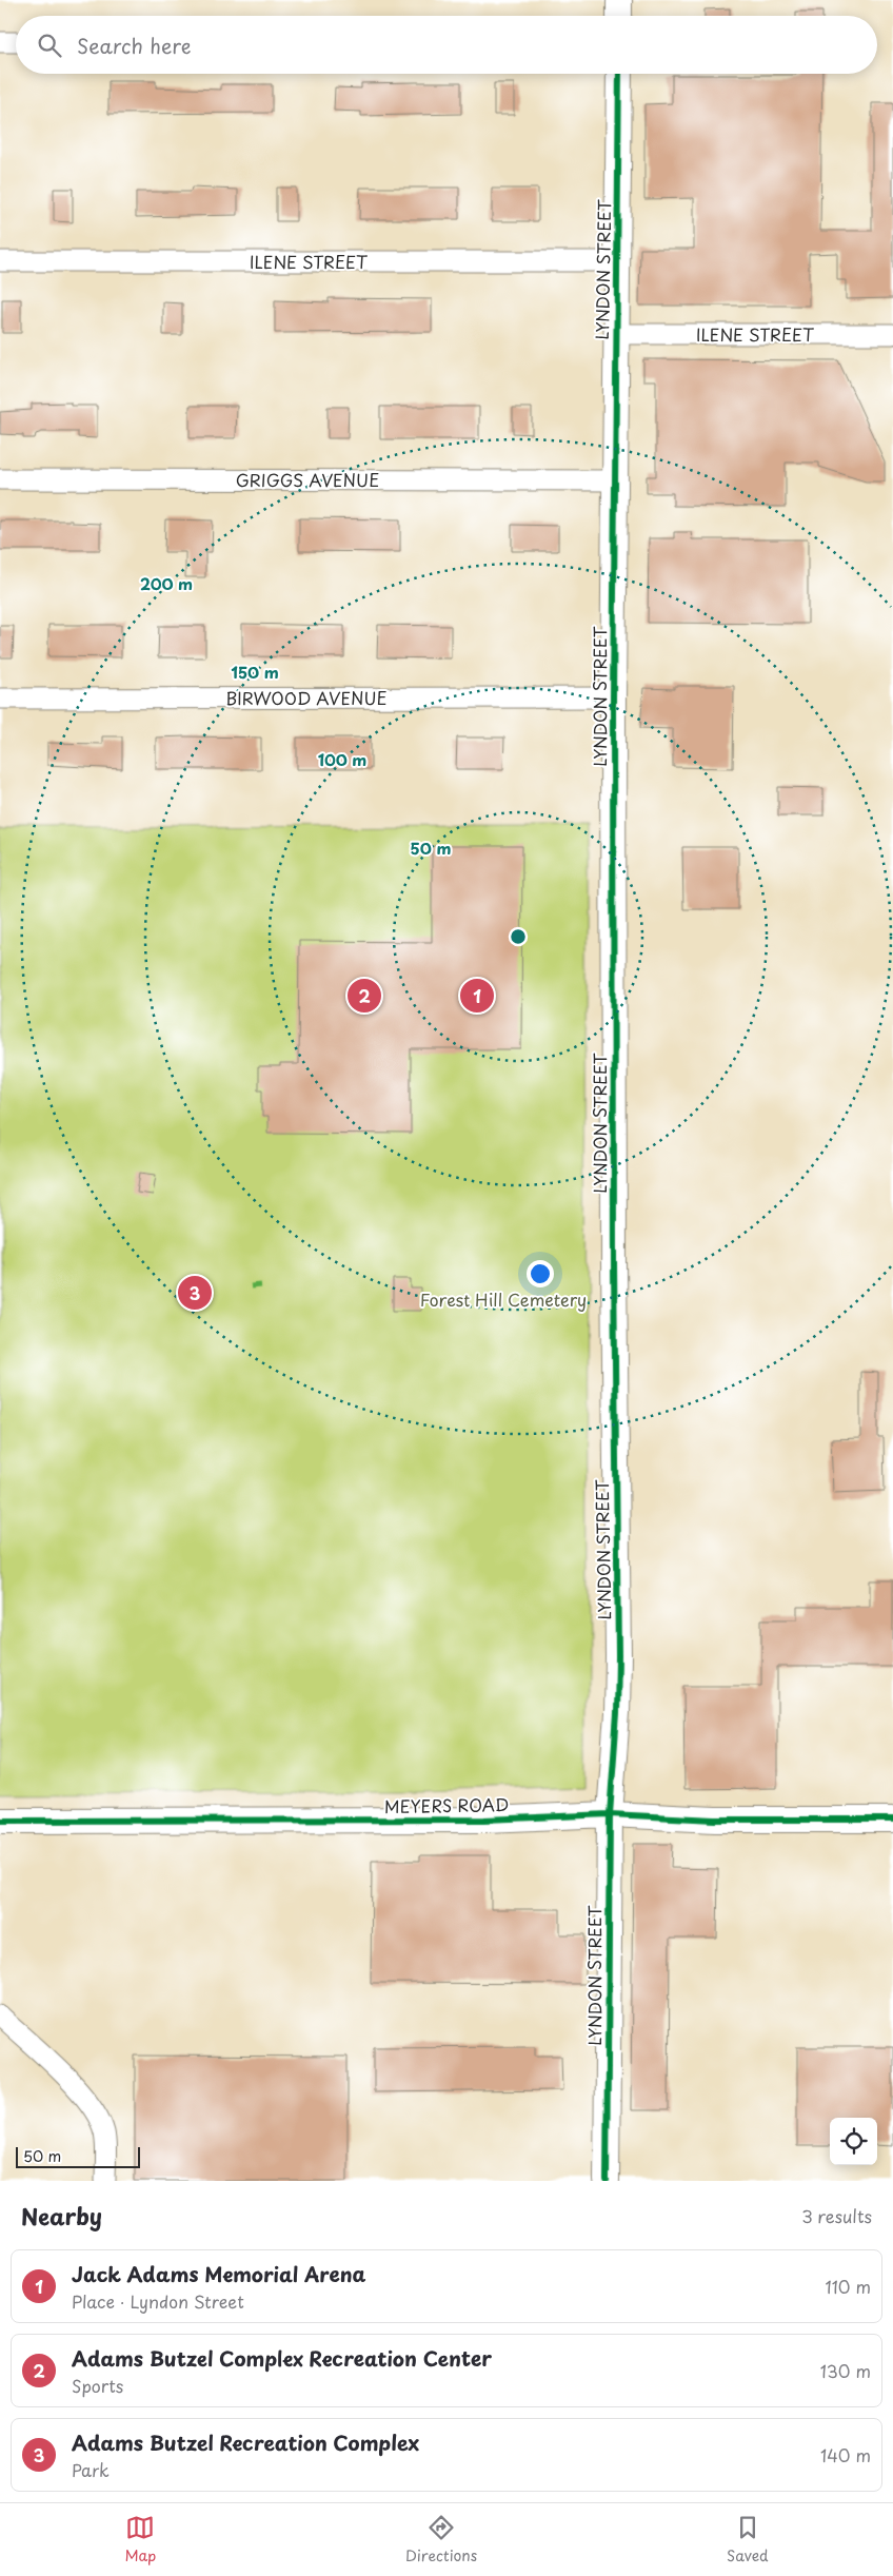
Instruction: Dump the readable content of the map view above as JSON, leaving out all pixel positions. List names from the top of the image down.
{
  "streets": {
    "street": [
      "ILENE STREET",
      "LYNDON STREET",
      "GRIGGS AVENUE",
      "BIRWOOD AVENUE",
      "MEYERS ROAD"
    ]
  },
  "crossings": [
    ["ILENE STREET", "LYNDON STREET"],
    ["LYNDON STREET", "GRIGGS AVENUE"],
    ["LYNDON STREET", "BIRWOOD AVENUE"],
    ["LYNDON STREET", "MEYERS ROAD"]
  ],
  "parks": ["Forest Hill Cemetery"],
  "scale_bar": "50 m",
  "page": {
    "search": "Search here",
    "pins": ["1", "2", "3"],
    "scale": "50 m",
    "heading": ["Nearby", "3 results"],
    "list": [
      {
        "mark": "1",
        "name": "Jack Adams Memorial Arena",
        "note": "Place · Lyndon Street",
        "value": "110 m"
      },
      {
        "mark": "2",
        "name": "Adams Butzel Complex Recreation Center",
        "note": "Sports",
        "value": "130 m"
      },
      {
        "mark": "3",
        "name": "Adams Butzel Recreation Complex",
        "note": "Park",
        "value": "140 m"
      }
    ],
    "nav": ["Map", "Directions", "Saved"]
  },
  "rings": [
    "200 m",
    "150 m",
    "100 m",
    "50 m"
  ]
}
